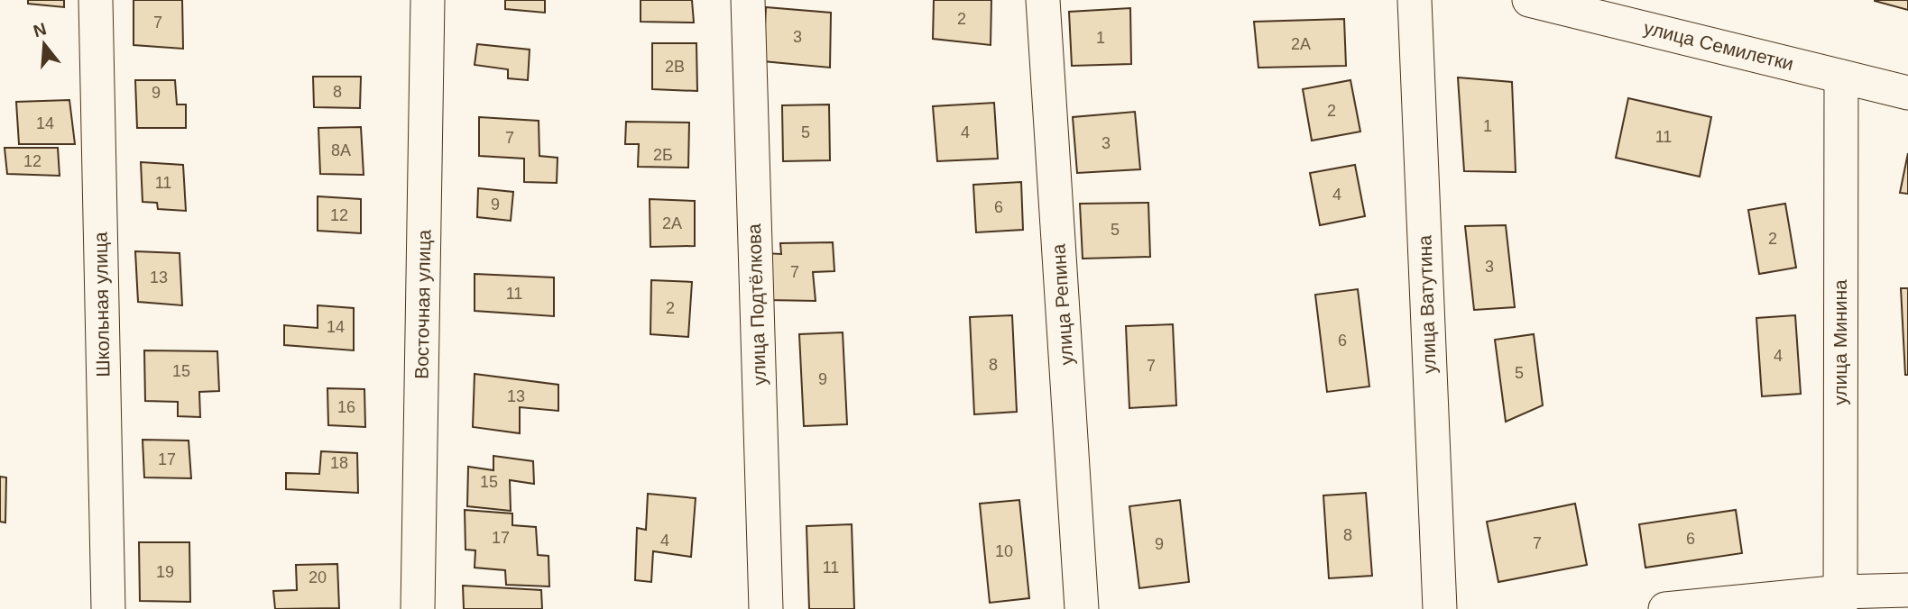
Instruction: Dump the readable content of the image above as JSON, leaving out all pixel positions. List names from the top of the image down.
{
  "streets": {
    "street": [
      "улица Семилетки",
      "Школьная улица",
      "Восточная улица",
      "улица Подтёлкова",
      "улица Репина",
      "улица Ватутина",
      "улица Минина"
    ]
  },
  "crossings": [
    ["улица Семилетки", "улица Минина"]
  ],
  "house_numbers": [
    "2",
    "7",
    "3",
    "1",
    "2А",
    "2В",
    "8",
    "9",
    "2",
    "14",
    "1",
    "5",
    "4",
    "11",
    "7",
    "3",
    "8А",
    "2Б",
    "12",
    "11",
    "4",
    "9",
    "6",
    "12",
    "2А",
    "5",
    "2",
    "3",
    "7",
    "13",
    "11",
    "2",
    "14",
    "6",
    "4",
    "8",
    "7",
    "15",
    "5",
    "9",
    "13",
    "16",
    "17",
    "18",
    "15",
    "8",
    "17",
    "6",
    "4",
    "7",
    "9",
    "10",
    "11",
    "19",
    "20"
  ],
  "north": "top"
}
